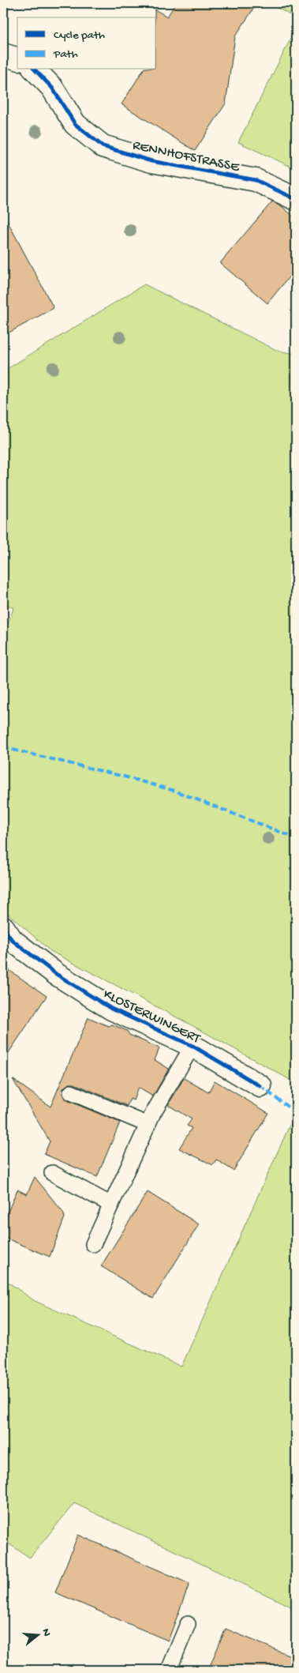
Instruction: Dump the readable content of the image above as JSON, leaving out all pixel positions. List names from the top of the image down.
{
  "streets": {
    "street": ["RENNHOFSTRASSE", "KLOSTERWINGERT"]
  },
  "legend": ["Cycle path", "Path"],
  "north": "right"
}
